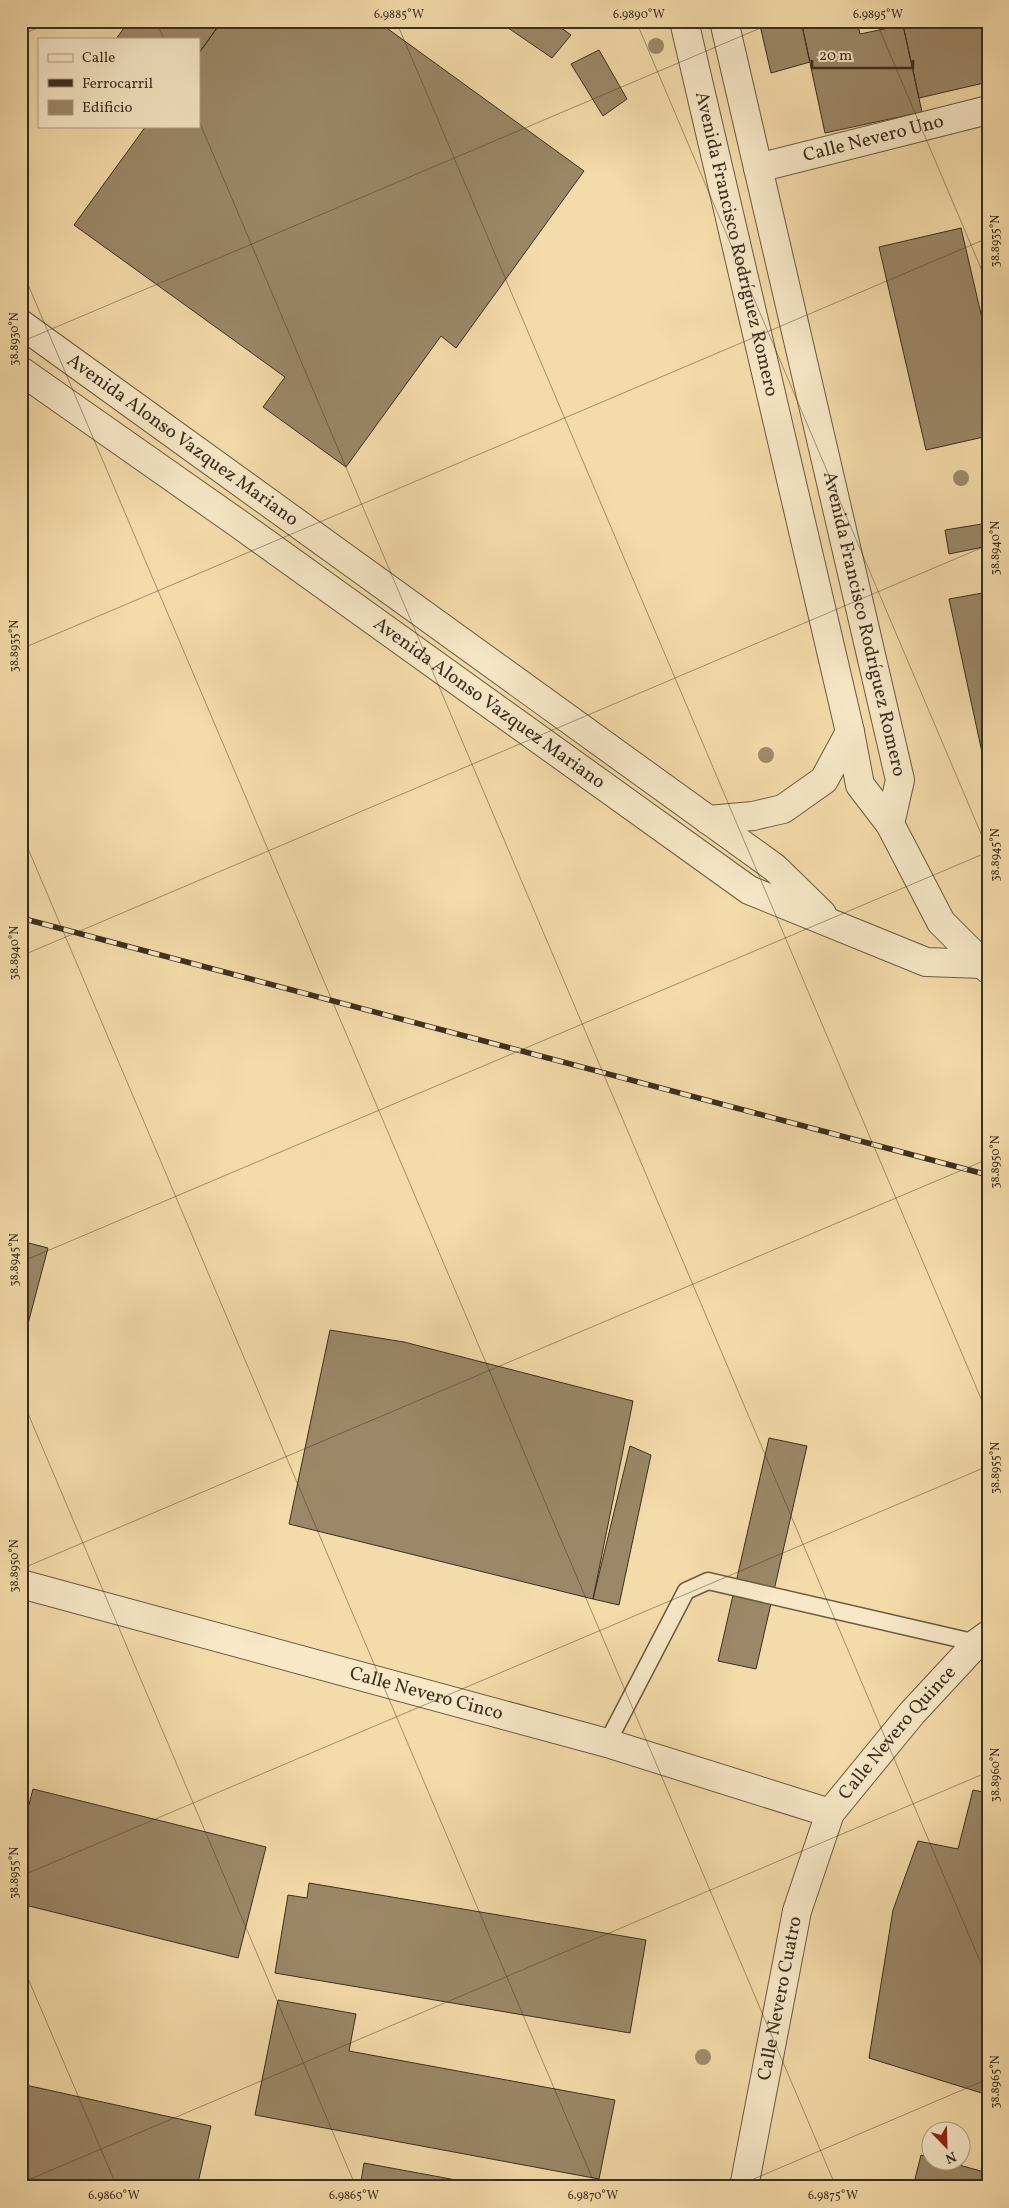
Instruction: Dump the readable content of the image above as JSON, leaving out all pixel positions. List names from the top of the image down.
{
  "streets": {
    "street": [
      "Calle Nevero Uno",
      "Avenida Francisco Rodríguez Romero",
      "Avenida Alonso Vazquez Mariano",
      "Calle Nevero Cinco",
      "Calle Nevero Quince",
      "Calle Nevero Cuatro"
    ]
  },
  "crossings": [
    ["Calle Nevero Uno", "Avenida Francisco Rodríguez Romero"],
    ["Calle Nevero Cinco", "Calle Nevero Quince"],
    ["Calle Nevero Cinco", "Calle Nevero Cuatro"],
    ["Calle Nevero Quince", "Calle Nevero Cuatro"]
  ],
  "legend": ["Calle", "Ferrocarril", "Edificio"],
  "scale_bar": "20 m",
  "north": "bottom right",
  "coordinates": [
    "6.9885°W",
    "6.9890°W",
    "6.9895°W",
    "38.8935°N",
    "38.8930°N",
    "38.8940°N",
    "38.8945°N",
    "38.8950°N",
    "38.8955°N",
    "38.8960°N",
    "38.8965°N",
    "6.9860°W",
    "6.9865°W",
    "6.9870°W",
    "6.9875°W"
  ]
}
